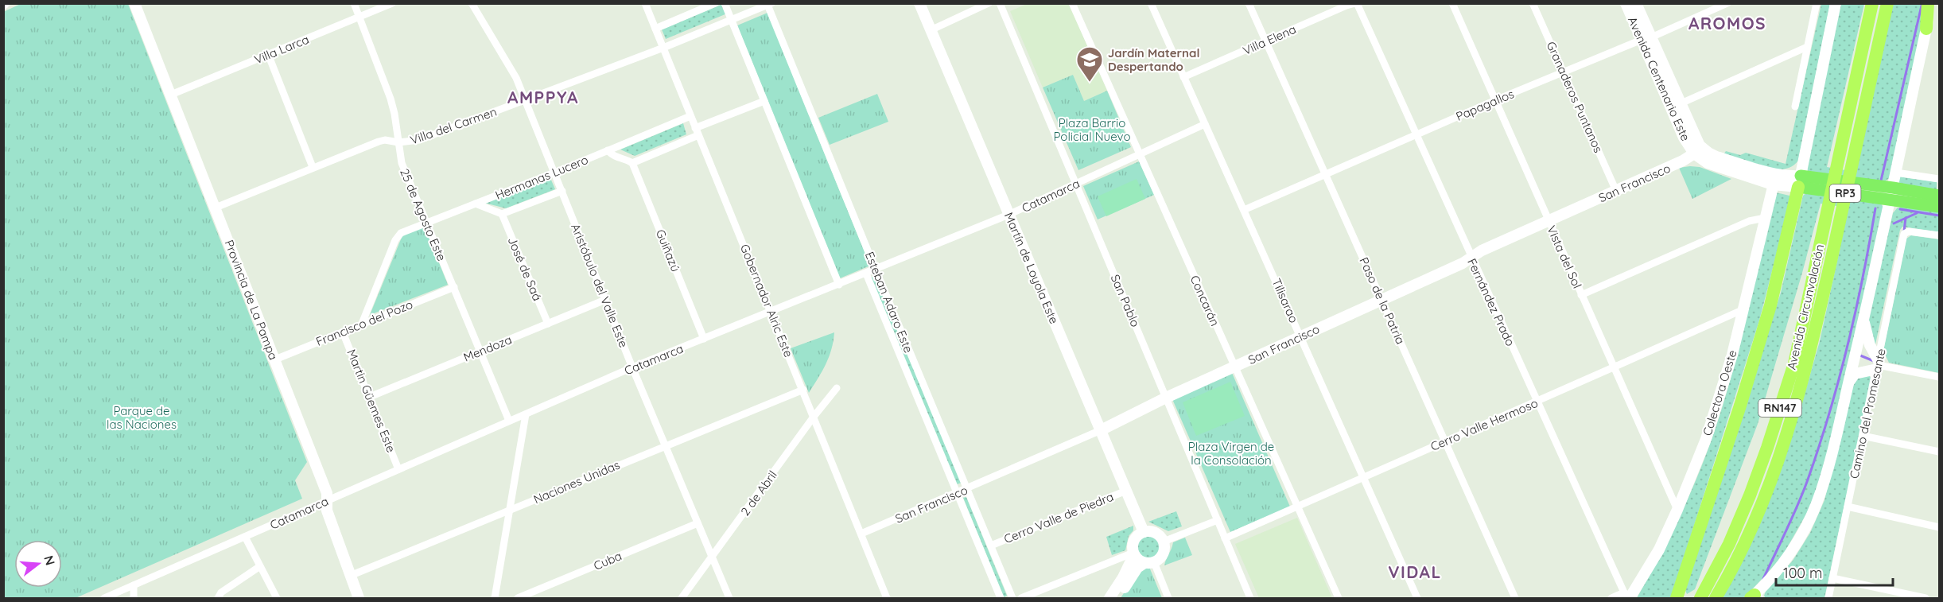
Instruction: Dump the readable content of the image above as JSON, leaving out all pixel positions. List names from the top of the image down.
{
  "streets": {
    "highway": ["Avenida Circunvalación", "RN147"],
    "main road": ["RP3"],
    "street": [
      "Villa Elena",
      "Villa Larca",
      "Avenida Centenario Este",
      "Granaderos Puntanos",
      "Papagallos",
      "Villa del Carmen",
      "Hermanas Lucero",
      "San Francisco",
      "Catamarca",
      "25 de Agosto Este",
      "Guiñazú",
      "Vista del Sol",
      "Martín de Loyola Este",
      "José de Saá",
      "Aristóbulo del Valle Este",
      "Provincia de La Pampa",
      "Gobernador Alric Este",
      "San Pablo",
      "Concarán",
      "Tilisarao",
      "Paso de la Patria",
      "Esteban Adaro Este",
      "Fernández Prado",
      "Francisco del Pozo",
      "Mendoza",
      "Colectora Oeste",
      "Martin Güemes Este",
      "Camino del Promesante",
      "Cerro Valle Hermoso",
      "Naciones Unidas",
      "2 de Abril",
      "Cerro Valle de Piedra",
      "Cuba"
    ]
  },
  "crossings": [
    ["Villa Elena", "Tilisarao"],
    ["Villa Elena", "Paso de la Patria"],
    ["Villa Elena", "Fernández Prado"],
    ["Villa Larca", "25 de Agosto Este"],
    ["Villa Larca", "Provincia de La Pampa"],
    ["Avenida Centenario Este", "Papagallos"],
    ["Avenida Centenario Este", "San Francisco"],
    ["Granaderos Puntanos", "Papagallos"],
    ["Granaderos Puntanos", "San Francisco"],
    ["Papagallos", "Vista del Sol"],
    ["Papagallos", "Tilisarao"],
    ["Papagallos", "Paso de la Patria"],
    ["Papagallos", "Fernández Prado"],
    ["Villa del Carmen", "25 de Agosto Este"],
    ["Villa del Carmen", "Aristóbulo del Valle Este"],
    ["Villa del Carmen", "Provincia de La Pampa"],
    ["Villa del Carmen", "Gobernador Alric Este"],
    ["Villa del Carmen", "Esteban Adaro Este"],
    ["Hermanas Lucero", "25 de Agosto Este"],
    ["Hermanas Lucero", "José de Saá"],
    ["Hermanas Lucero", "Aristóbulo del Valle Este"],
    ["Hermanas Lucero", "Gobernador Alric Este"],
    ["Hermanas Lucero", "Francisco del Pozo"],
    ["San Francisco", "Vista del Sol"],
    ["San Francisco", "Martín de Loyola Este"],
    ["San Francisco", "Gobernador Alric Este"],
    ["San Francisco", "San Pablo"],
    ["San Francisco", "Concarán"],
    ["San Francisco", "Tilisarao"],
    ["San Francisco", "Paso de la Patria"],
    ["San Francisco", "Esteban Adaro Este"],
    ["San Francisco", "Fernández Prado"],
    ["RP3", "Colectora Oeste"],
    ["Catamarca", "25 de Agosto Este"],
    ["Catamarca", "Guiñazú"],
    ["Catamarca", "Martín de Loyola Este"],
    ["Catamarca", "Aristóbulo del Valle Este"],
    ["Catamarca", "Provincia de La Pampa"],
    ["Catamarca", "Gobernador Alric Este"],
    ["Catamarca", "San Pablo"],
    ["Catamarca", "Concarán"],
    ["Catamarca", "Tilisarao"],
    ["Catamarca", "Esteban Adaro Este"],
    ["Catamarca", "Martin Güemes Este"],
    ["25 de Agosto Este", "Francisco del Pozo"],
    ["25 de Agosto Este", "Mendoza"],
    ["Vista del Sol", "Colectora Oeste"],
    ["Vista del Sol", "Cerro Valle Hermoso"],
    ["Martín de Loyola Este", "Cerro Valle de Piedra"],
    ["José de Saá", "Mendoza"],
    ["Aristóbulo del Valle Este", "Mendoza"],
    ["Aristóbulo del Valle Este", "Naciones Unidas"],
    ["Aristóbulo del Valle Este", "2 de Abril"],
    ["Aristóbulo del Valle Este", "Cuba"],
    ["Provincia de La Pampa", "Francisco del Pozo"],
    ["Provincia de La Pampa", "Naciones Unidas"],
    ["Gobernador Alric Este", "Naciones Unidas"],
    ["Gobernador Alric Este", "2 de Abril"],
    ["San Pablo", "Cerro Valle Hermoso"],
    ["Concarán", "Cerro Valle Hermoso"],
    ["Tilisarao", "Cerro Valle Hermoso"],
    ["Paso de la Patria", "Cerro Valle Hermoso"],
    ["Esteban Adaro Este", "Cerro Valle de Piedra"],
    ["Fernández Prado", "Colectora Oeste"],
    ["Fernández Prado", "Cerro Valle Hermoso"],
    ["Francisco del Pozo", "Martin Güemes Este"],
    ["Mendoza", "Martin Güemes Este"],
    ["Colectora Oeste", "Cerro Valle Hermoso"]
  ],
  "districts": ["AROMOS", "AMPPYA", "VIDAL"],
  "parks": ["Plaza Barrio Policial Nuevo", "Parque de las Naciones", "Plaza Virgen de la Consolación"],
  "places": {
    "school or university": ["Jardín Maternal Despertando"]
  },
  "scale_bar": "100 m",
  "north": "right"
}
